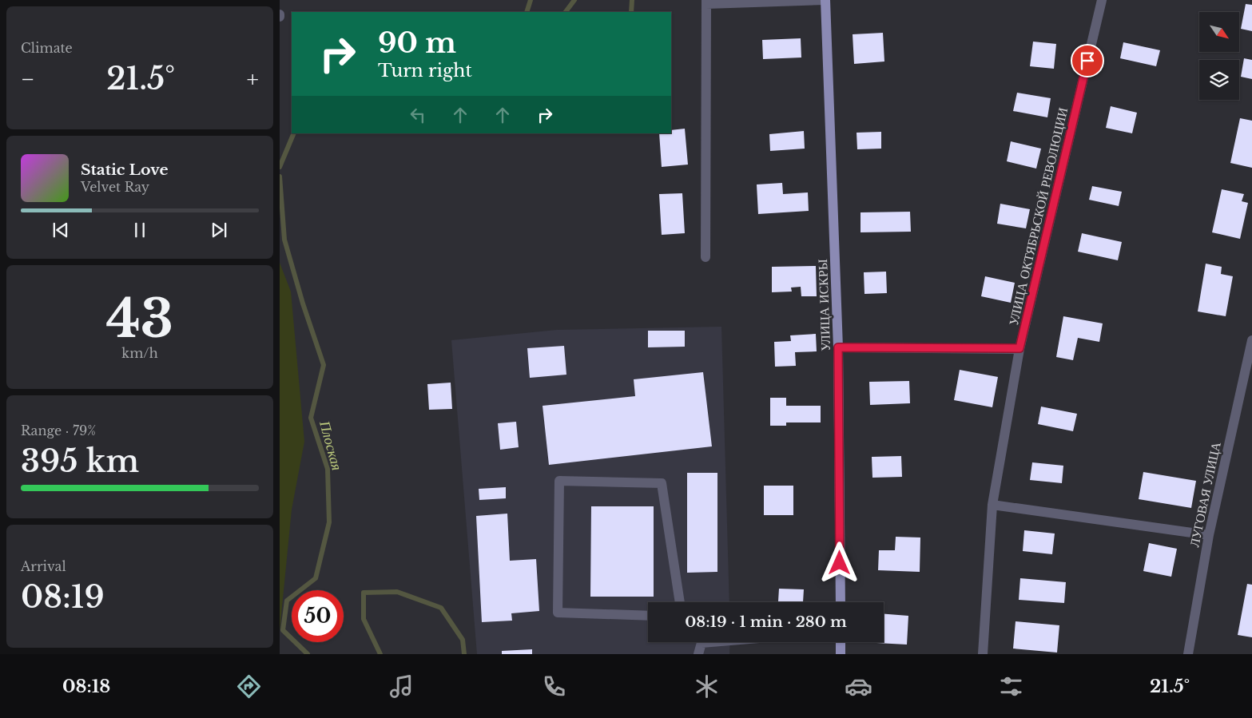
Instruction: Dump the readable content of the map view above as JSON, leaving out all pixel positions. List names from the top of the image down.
{
  "streets": {
    "main road": ["УЛИЦА ИСКРЫ"],
    "street": ["УЛИЦА ОКТЯБРЬСКОЙ РЕВОЛЮЦИИ", "ЛУГОВАЯ УЛИЦА"]
  },
  "water": ["Плоская"],
  "north": "bottom right",
  "page": {
    "tile": [
      "Climate",
      ["43", "km/h"],
      ["Range · 79%", "395 km"],
      ["Arrival", "08:19"]
    ],
    "turn": ["90 m", "Turn right"],
    "heat": ["−", "21.5°", "+"],
    "song": ["Static Love", "Velvet Ray"],
    "limit": "50",
    "trip": "08:19 · 1 min · 280 m",
    "tabs": ["08:18", "21.5°"]
  }
}
